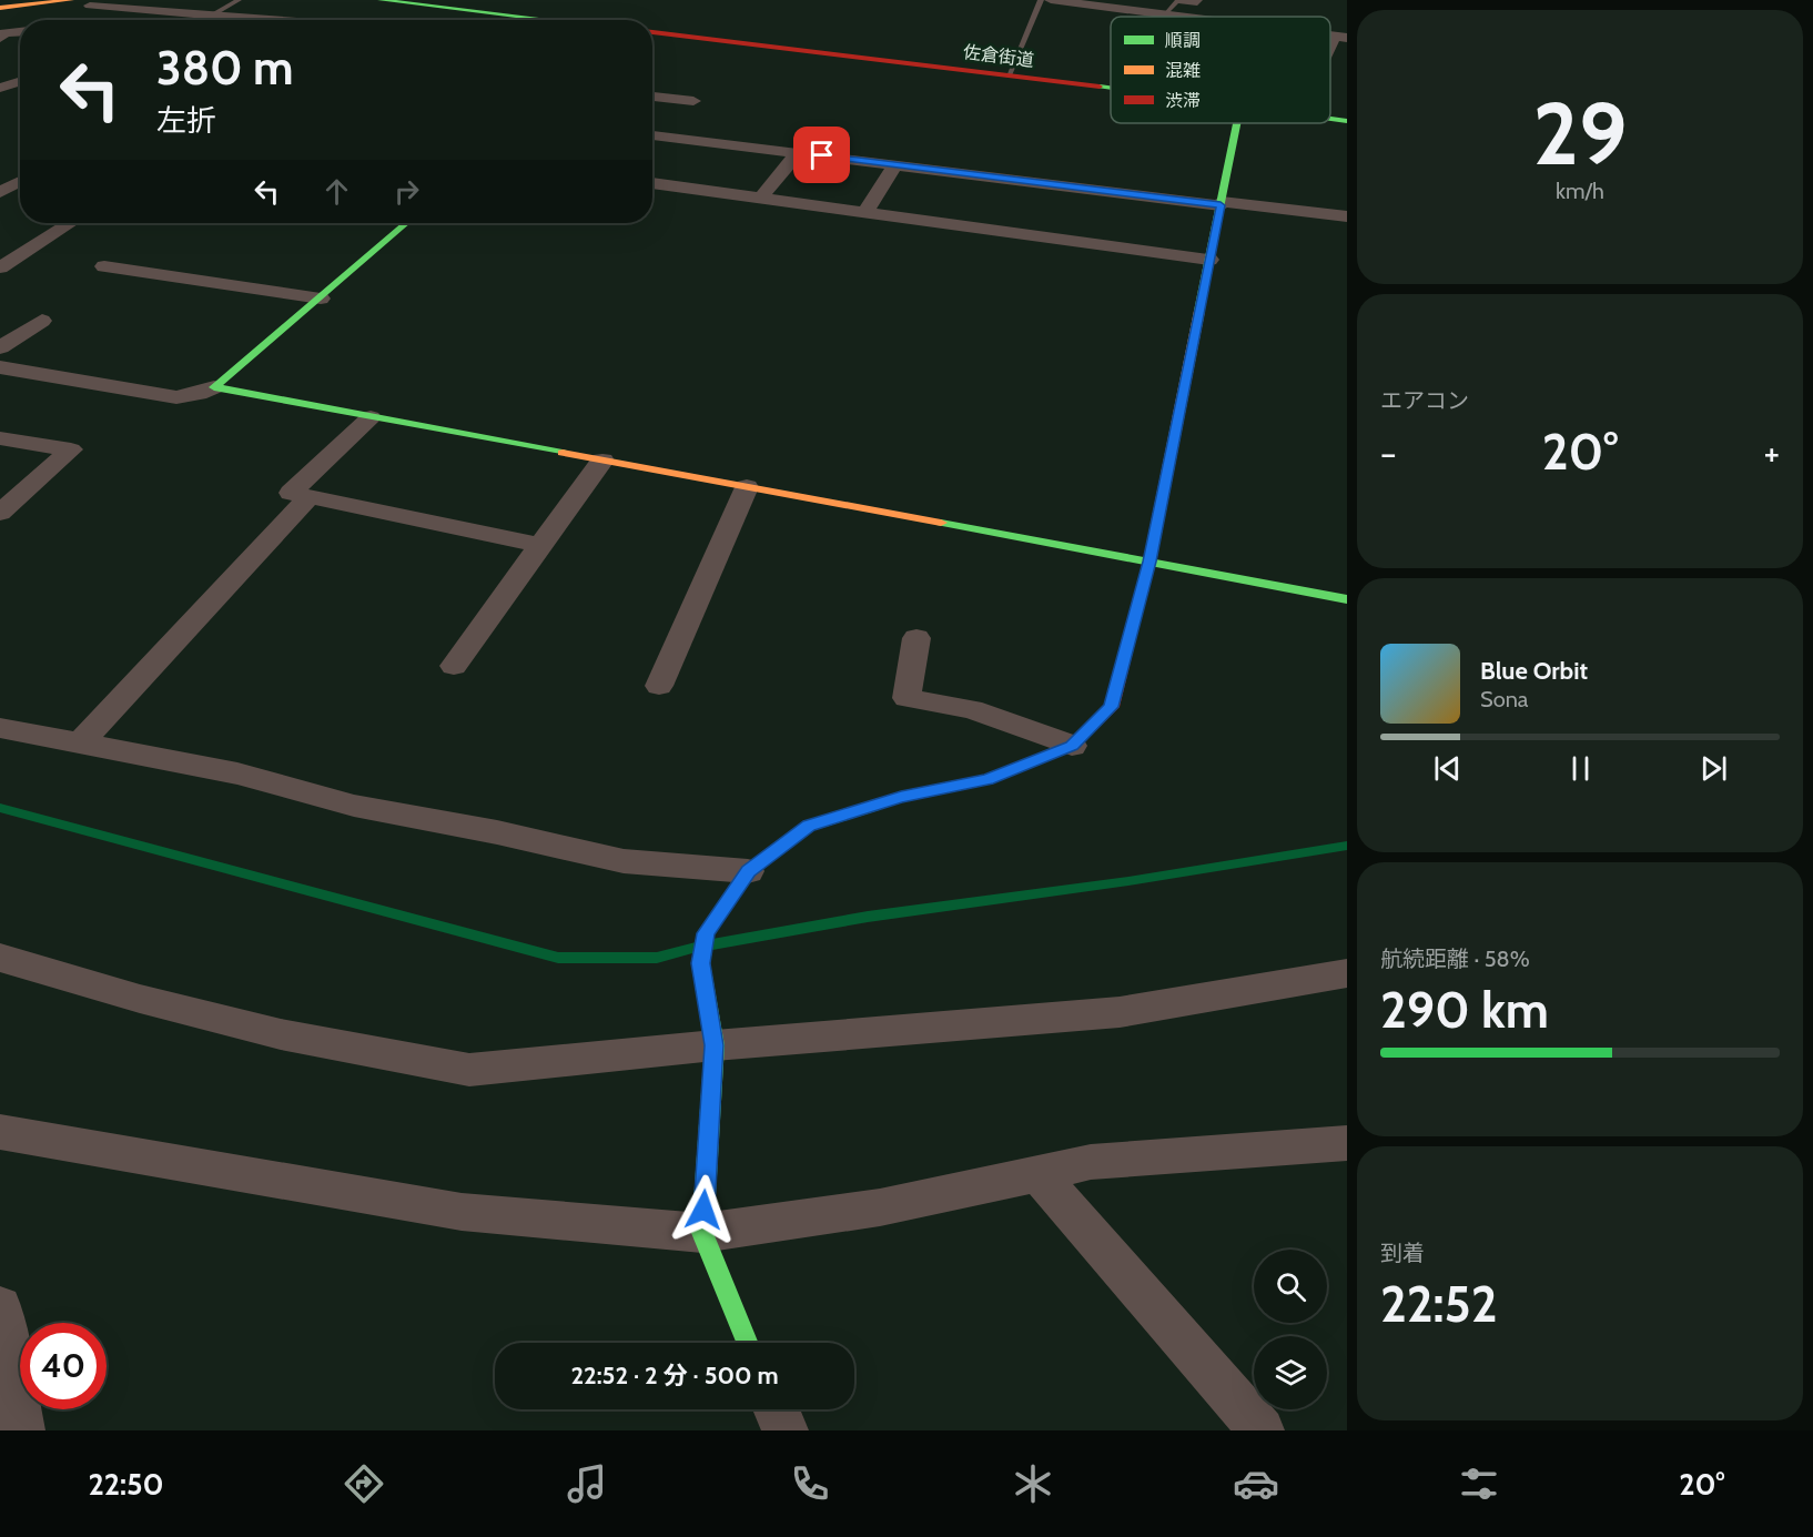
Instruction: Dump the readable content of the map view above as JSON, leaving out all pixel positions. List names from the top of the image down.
{
  "streets": {
    "street": ["佐倉街道"]
  },
  "legend": ["順調", "混雑", "渋滞"],
  "page": {
    "tile": [
      ["29", "km/h"],
      "エアコン",
      ["航続距離 · 58%", "290 km"],
      ["到着", "22:52"]
    ],
    "turn": ["380 m", "左折"],
    "heat": ["−", "20°", "+"],
    "song": ["Blue Orbit", "Sona"],
    "limit": "40",
    "trip": "22:52 · 2 分 · 500 m",
    "tabs": ["22:50", "20°"]
  }
}
